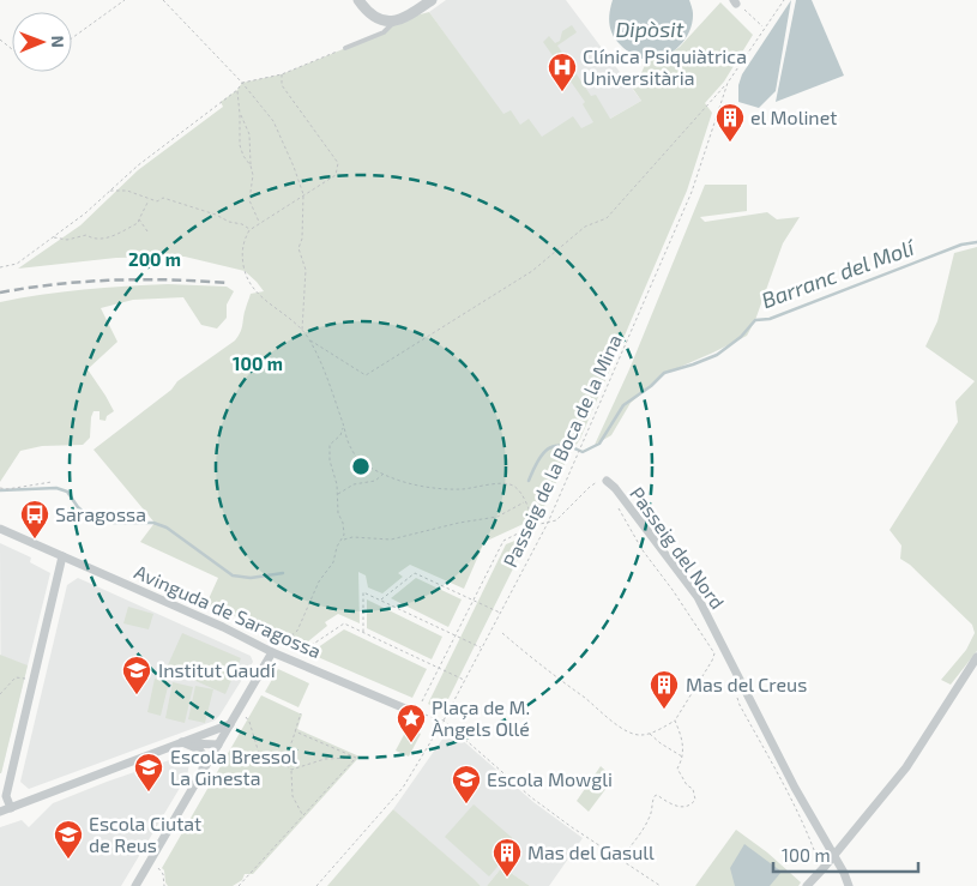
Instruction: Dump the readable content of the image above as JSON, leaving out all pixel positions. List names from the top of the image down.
{
  "streets": {
    "street": ["Passeig del Nord", "Avinguda de Saragossa"],
    "path": ["Passeig de la Boca de la Mina"]
  },
  "crossings": [
    ["Passeig de la Boca de la Mina", "Passeig del Nord"]
  ],
  "water": ["Dipòsit", "Barranc del Molí"],
  "places": {
    "hospital": ["Clínica Psiquiàtrica Universitària"],
    "building": ["el Molinet", "Mas del Creus", "Mas del Gasull"],
    "bus stop": ["Saragossa"],
    "school or university": [
      "Institut Gaudí",
      "Escola Bressol La Ginesta",
      "Escola Mowgli",
      "Escola Ciutat de Reus"
    ],
    "place": ["Plaça de M. Àngels Ollé"]
  },
  "scale_bar": "100 m",
  "north": "right",
  "rings": ["200 m", "100 m"]
}
